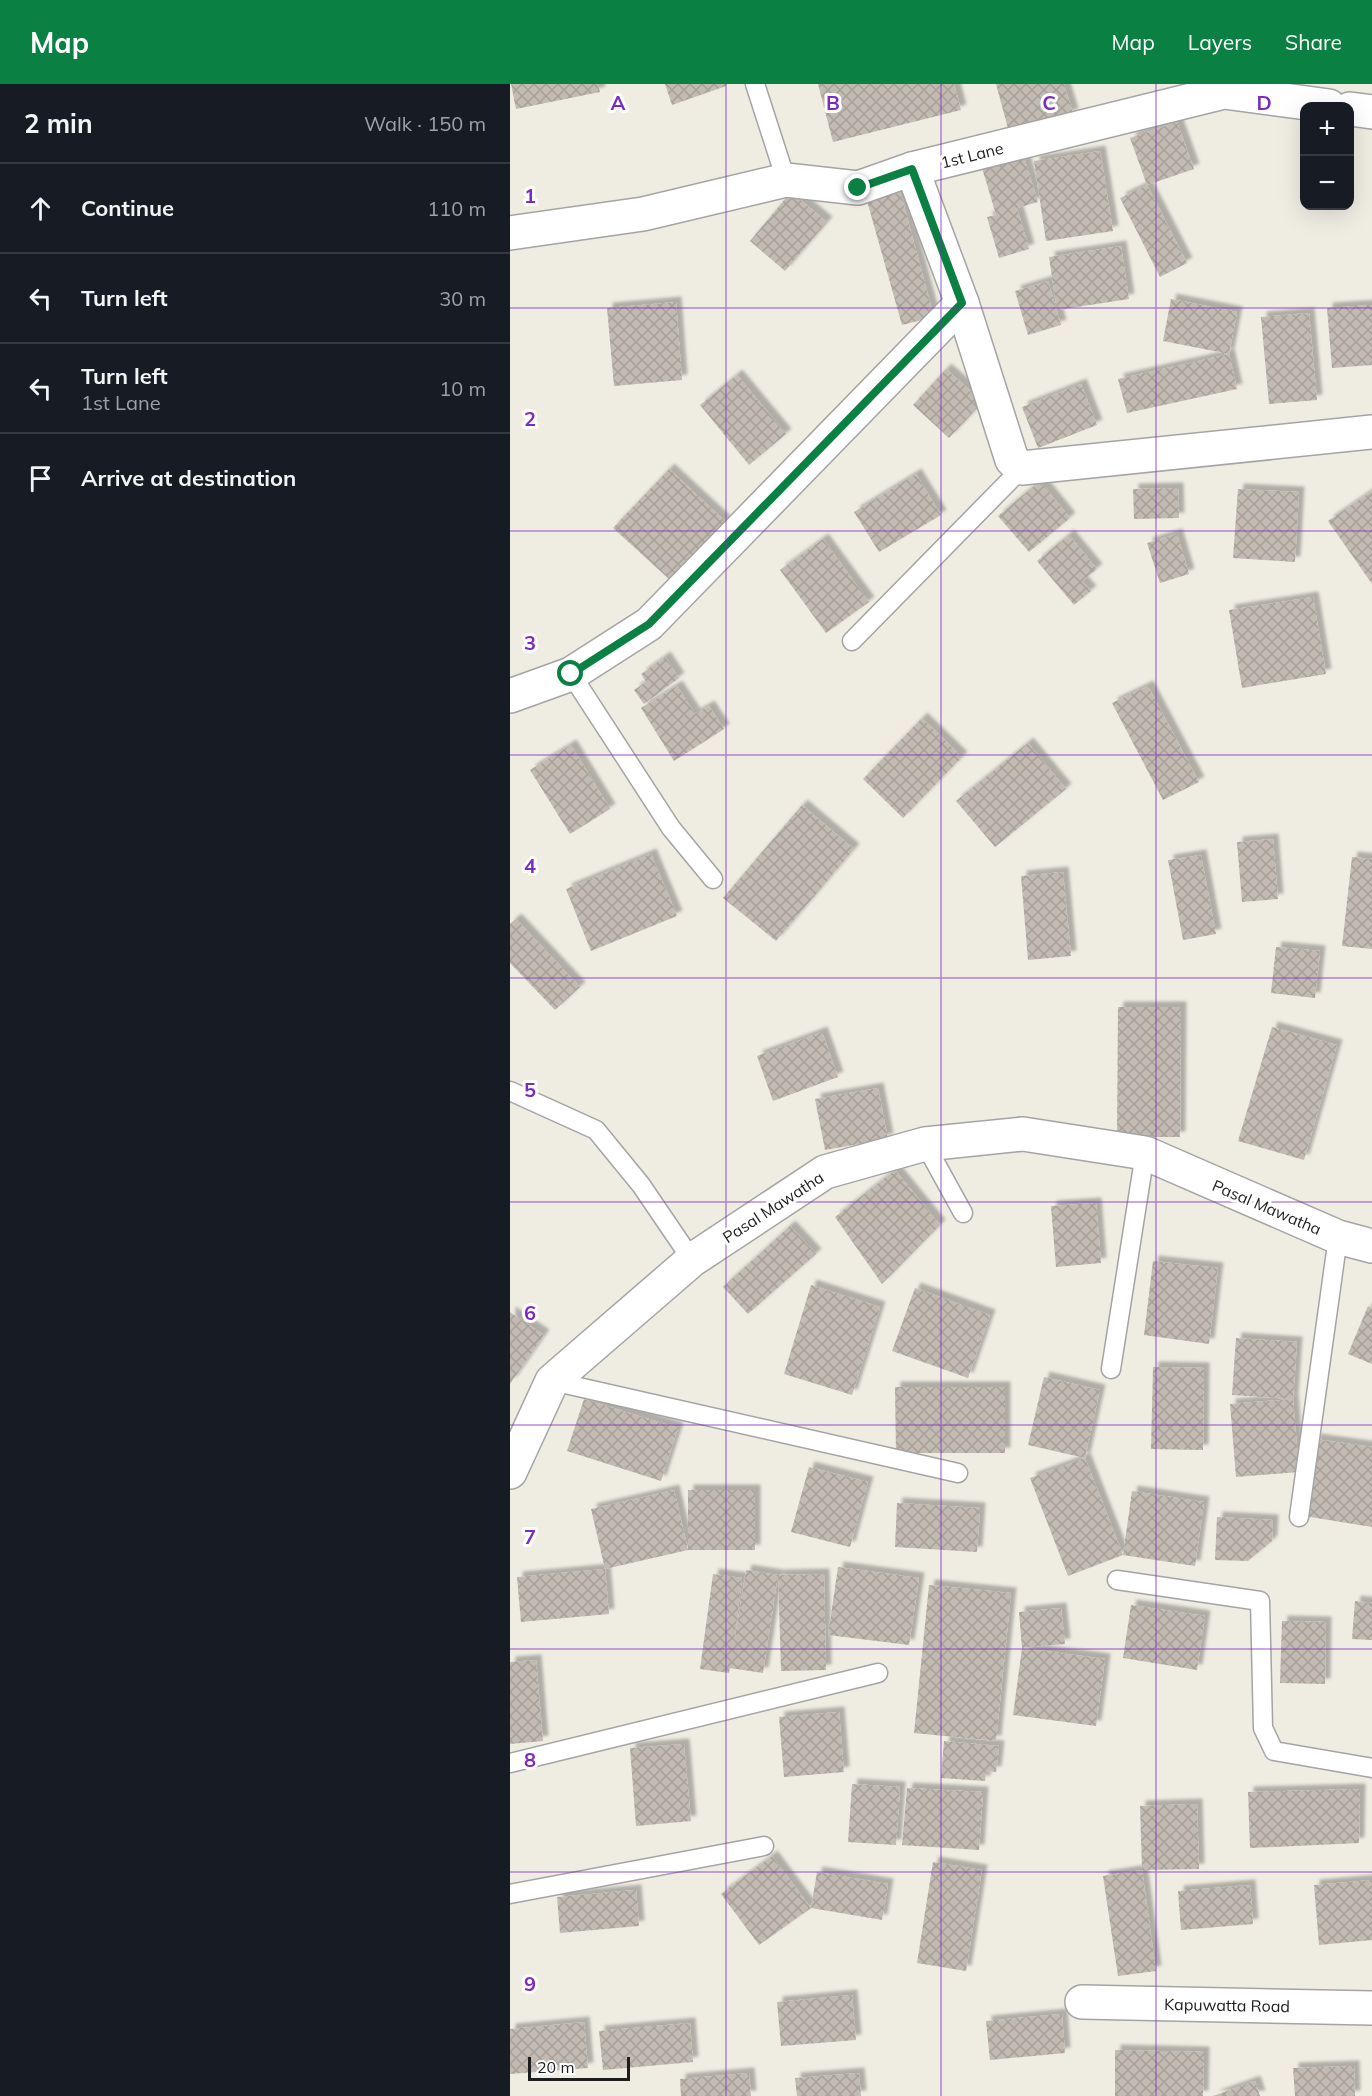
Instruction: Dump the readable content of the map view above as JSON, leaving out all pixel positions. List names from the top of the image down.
{
  "streets": {
    "street": ["1st Lane", "Pasal Mawatha", "Kapuwatta Road"]
  },
  "scale_bar": "20 m",
  "page": {
    "header": "Map",
    "nav": ["Map", "Layers", "Share"],
    "heading": ["2 min", "Walk · 150 m"],
    "map_buttons": ["+", "−"],
    "list": [
      ["Continue", "110 m"],
      ["Turn left", "30 m"],
      ["Turn left", "1st Lane", "10 m"],
      "Arrive at destination"
    ],
    "scale": "20 m"
  },
  "grid": {
    "columns": [
      "A",
      "B",
      "C",
      "D"
    ],
    "rows": [
      "1",
      "2",
      "3",
      "4",
      "5",
      "6",
      "7",
      "8",
      "9"
    ]
  }
}
